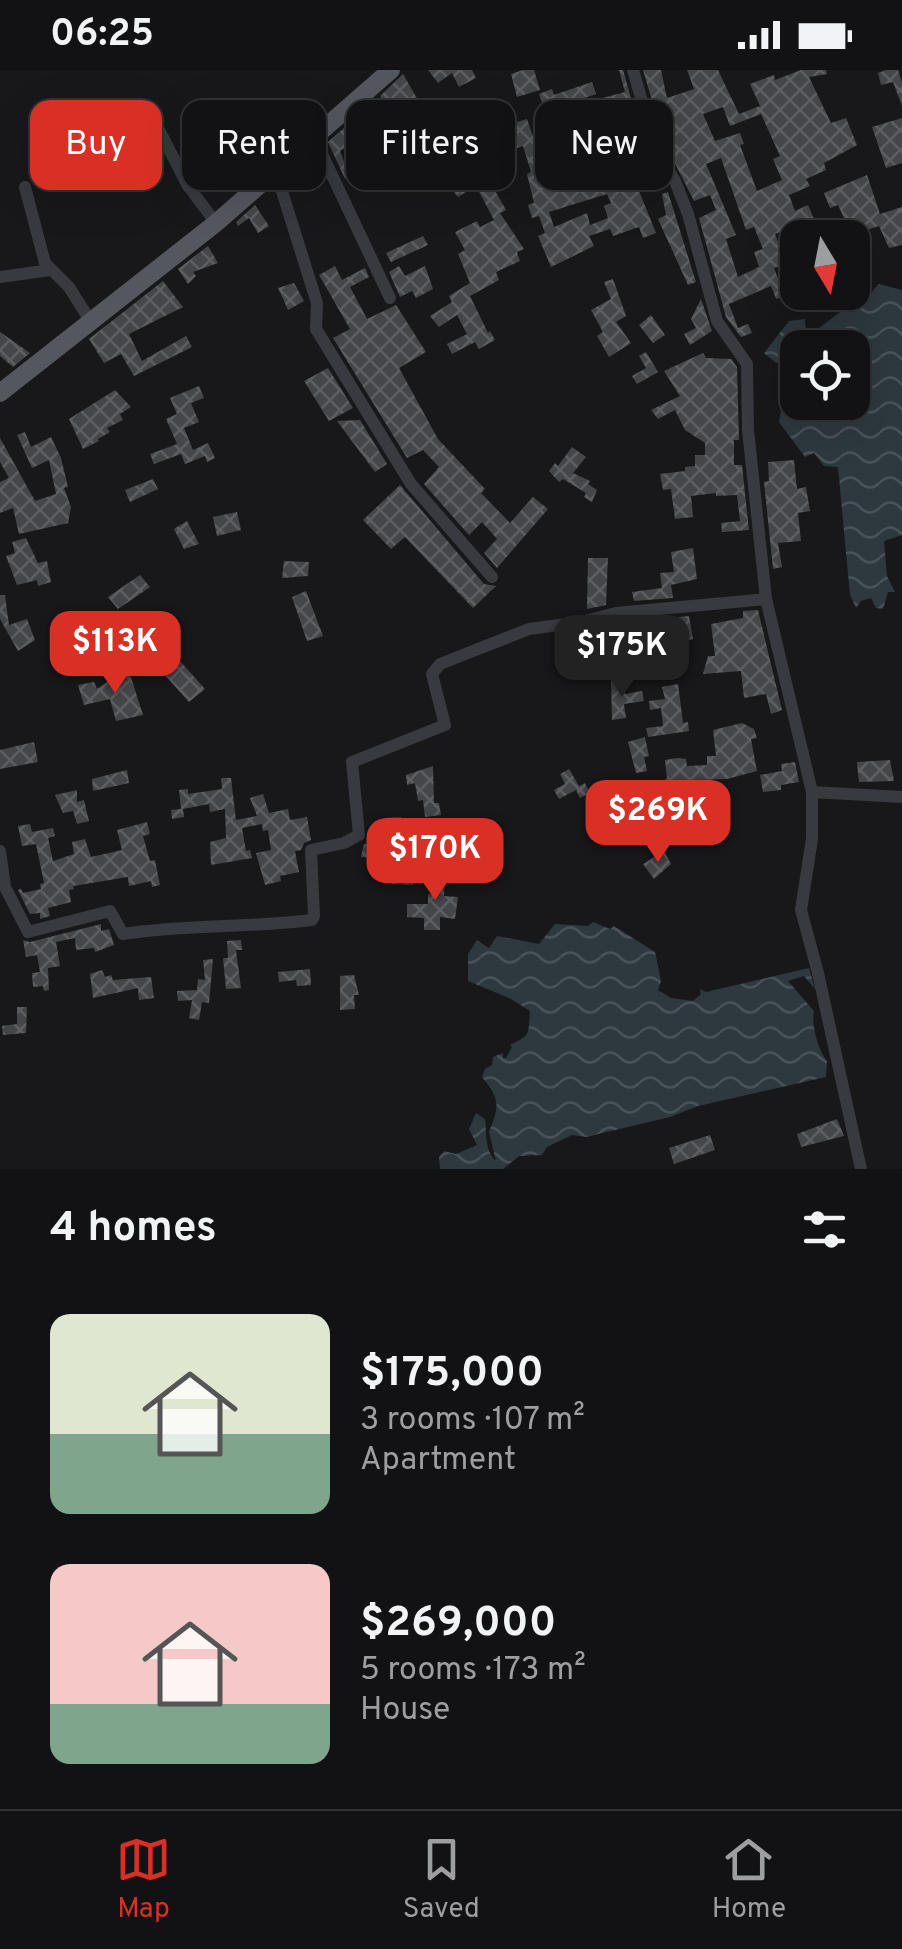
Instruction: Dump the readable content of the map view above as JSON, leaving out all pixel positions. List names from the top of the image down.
{
  "north": "bottom",
  "page": {
    "status": "06:25",
    "chip": [
      "Buy",
      "Rent",
      "Filters",
      "New"
    ],
    "price": [
      "$113K",
      "$175K",
      "$269K",
      "$170K"
    ],
    "heading": "4 homes",
    "list": [
      {
        "name": "$175,000",
        "note": "3 rooms · 107 m² · Apartment"
      },
      {
        "name": "$269,000",
        "note": "5 rooms · 173 m² · House"
      }
    ],
    "tabs": ["Map", "Saved", "Home"]
  }
}
